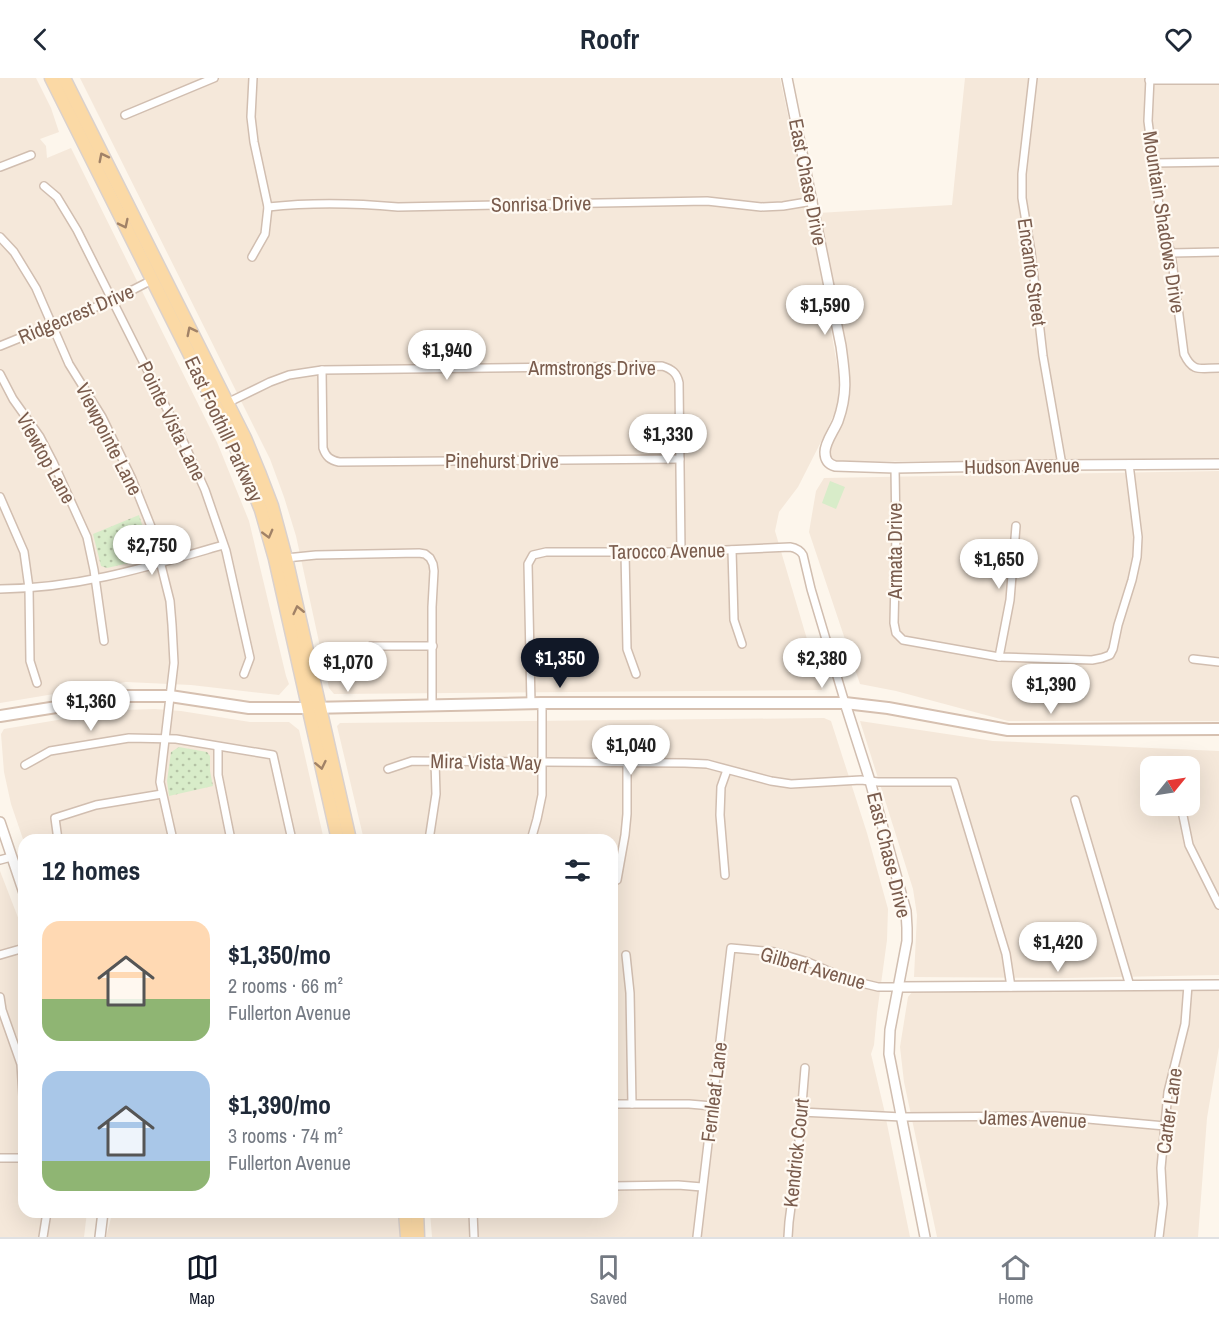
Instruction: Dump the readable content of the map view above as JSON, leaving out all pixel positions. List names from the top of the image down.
{
  "streets": {
    "main road": ["East Foothill Parkway"],
    "street": [
      "East Chase Drive",
      "Sonrisa Drive",
      "Mountain Shadows Drive",
      "Encanto Street",
      "Ridgecrest Drive",
      "Armstrongs Drive",
      "Pointe Vista Lane",
      "Viewpointe Lane",
      "Viewtop Lane",
      "Pinehurst Drive",
      "Hudson Avenue",
      "Tarocco Avenue",
      "Armata Drive",
      "Mira Vista Way",
      "Gilbert Avenue",
      "Fernleaf Lane",
      "Carter Lane",
      "James Avenue",
      "Kendrick Court"
    ]
  },
  "crossings": [
    ["East Chase Drive", "Sonrisa Drive"],
    ["East Chase Drive", "Hudson Avenue"],
    ["East Chase Drive", "Tarocco Avenue"],
    ["East Chase Drive", "Mira Vista Way"],
    ["East Chase Drive", "Gilbert Avenue"],
    ["East Chase Drive", "James Avenue"],
    ["Encanto Street", "Hudson Avenue"],
    ["Ridgecrest Drive", "Pointe Vista Lane"],
    ["Ridgecrest Drive", "East Foothill Parkway"],
    ["Ridgecrest Drive", "Viewpointe Lane"],
    ["Armstrongs Drive", "East Foothill Parkway"],
    ["Armstrongs Drive", "Pinehurst Drive"],
    ["Hudson Avenue", "Armata Drive"],
    ["Mira Vista Way", "Gilbert Avenue"],
    ["Gilbert Avenue", "Fernleaf Lane"],
    ["Gilbert Avenue", "Carter Lane"],
    ["Carter Lane", "James Avenue"],
    ["James Avenue", "Kendrick Court"]
  ],
  "north": "top right",
  "page": {
    "header": "Roofr",
    "price": [
      "$1,590",
      "$1,940",
      "$1,330",
      "$2,750",
      "$1,650",
      "$1,350",
      "$2,380",
      "$1,070",
      "$1,390",
      "$1,360",
      "$1,040",
      "$1,420"
    ],
    "heading": "12 homes",
    "list": [
      {
        "name": "$1,350/mo",
        "note": "2 rooms · 66 m² · Fullerton Avenue"
      },
      {
        "name": "$1,390/mo",
        "note": "3 rooms · 74 m² · Fullerton Avenue"
      }
    ],
    "tabs": ["Map", "Saved", "Home"]
  }
}
